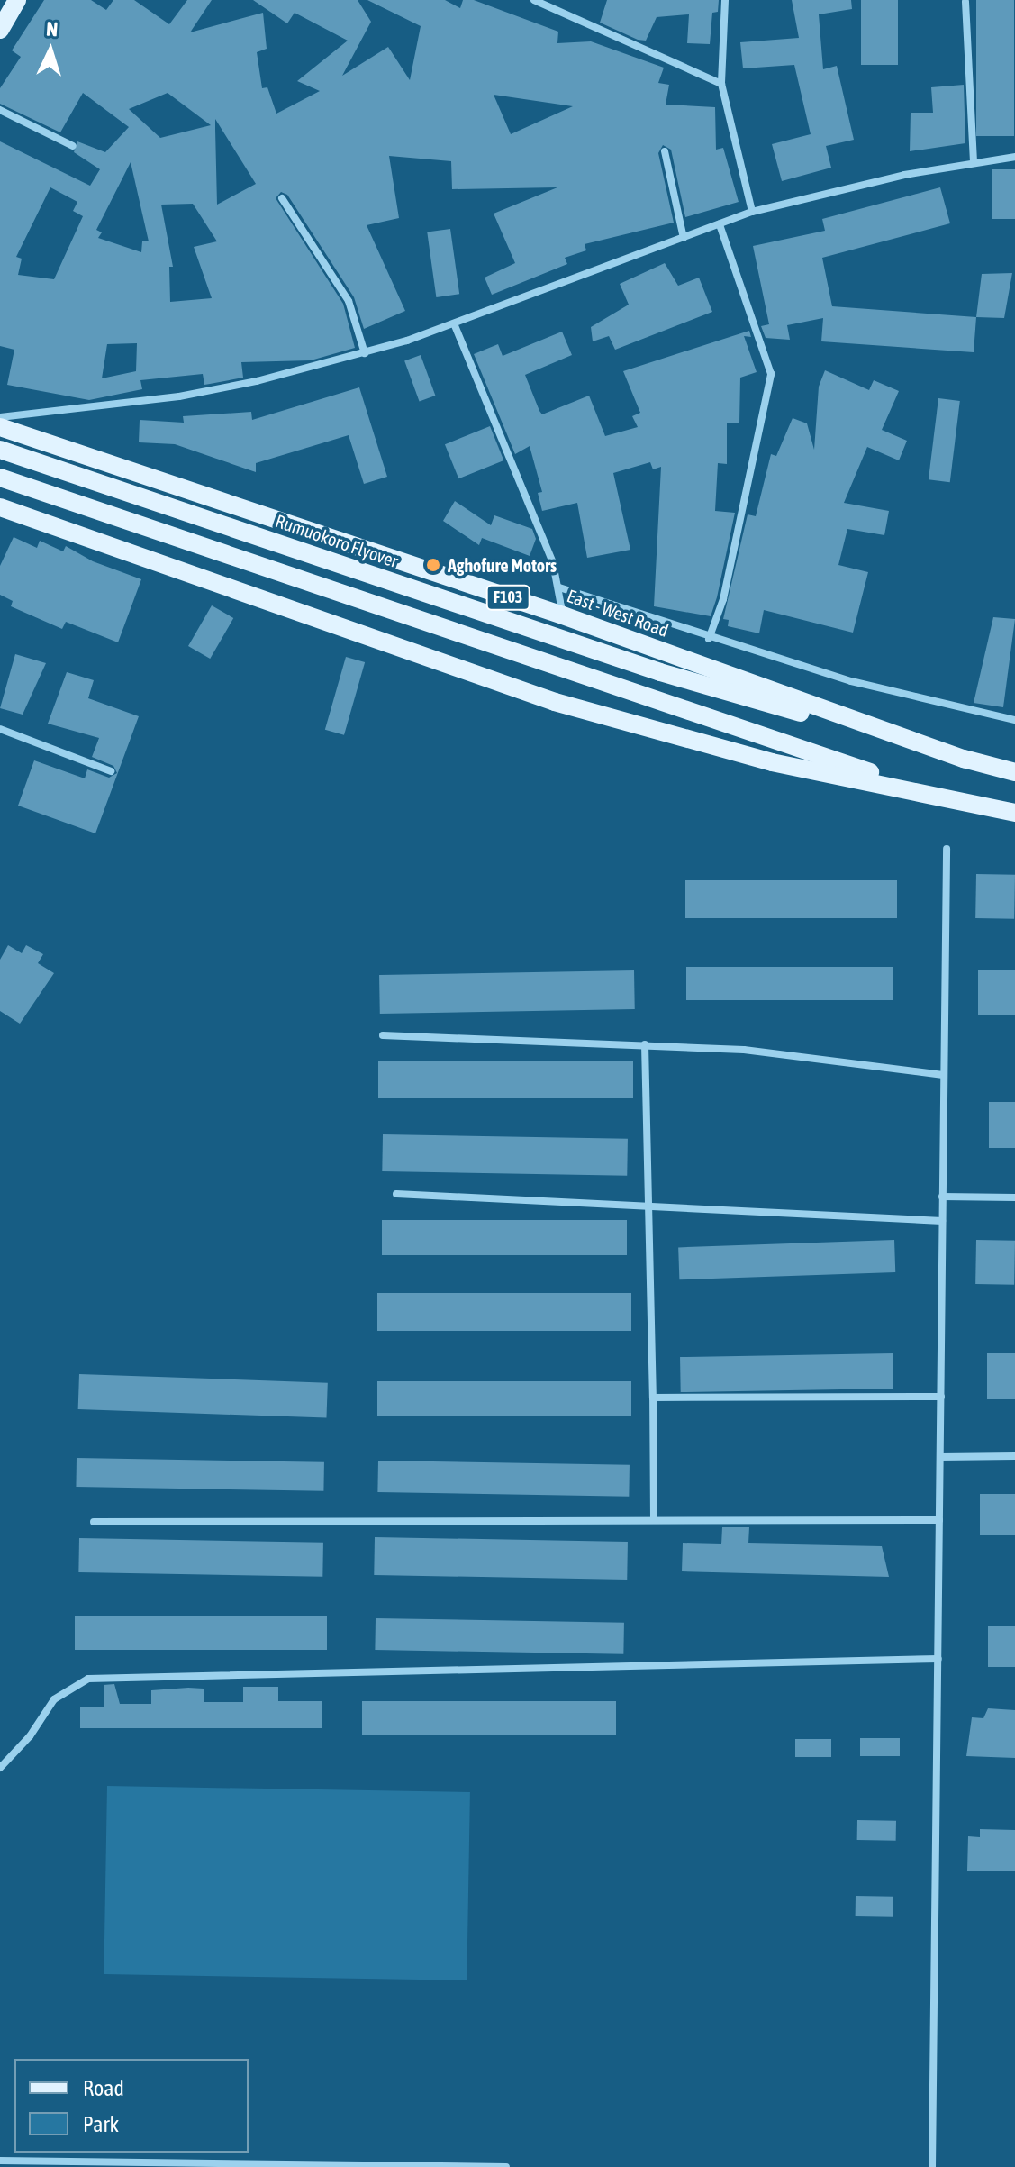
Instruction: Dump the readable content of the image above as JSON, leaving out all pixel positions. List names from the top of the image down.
{
  "streets": {
    "main road": ["Rumuokoro Flyover", "F103", "East - West Road"]
  },
  "crossings": [
    ["Rumuokoro Flyover", "East - West Road"]
  ],
  "places": ["Aghofure Motors"],
  "legend": ["Road", "Park"],
  "north": "top"
}
